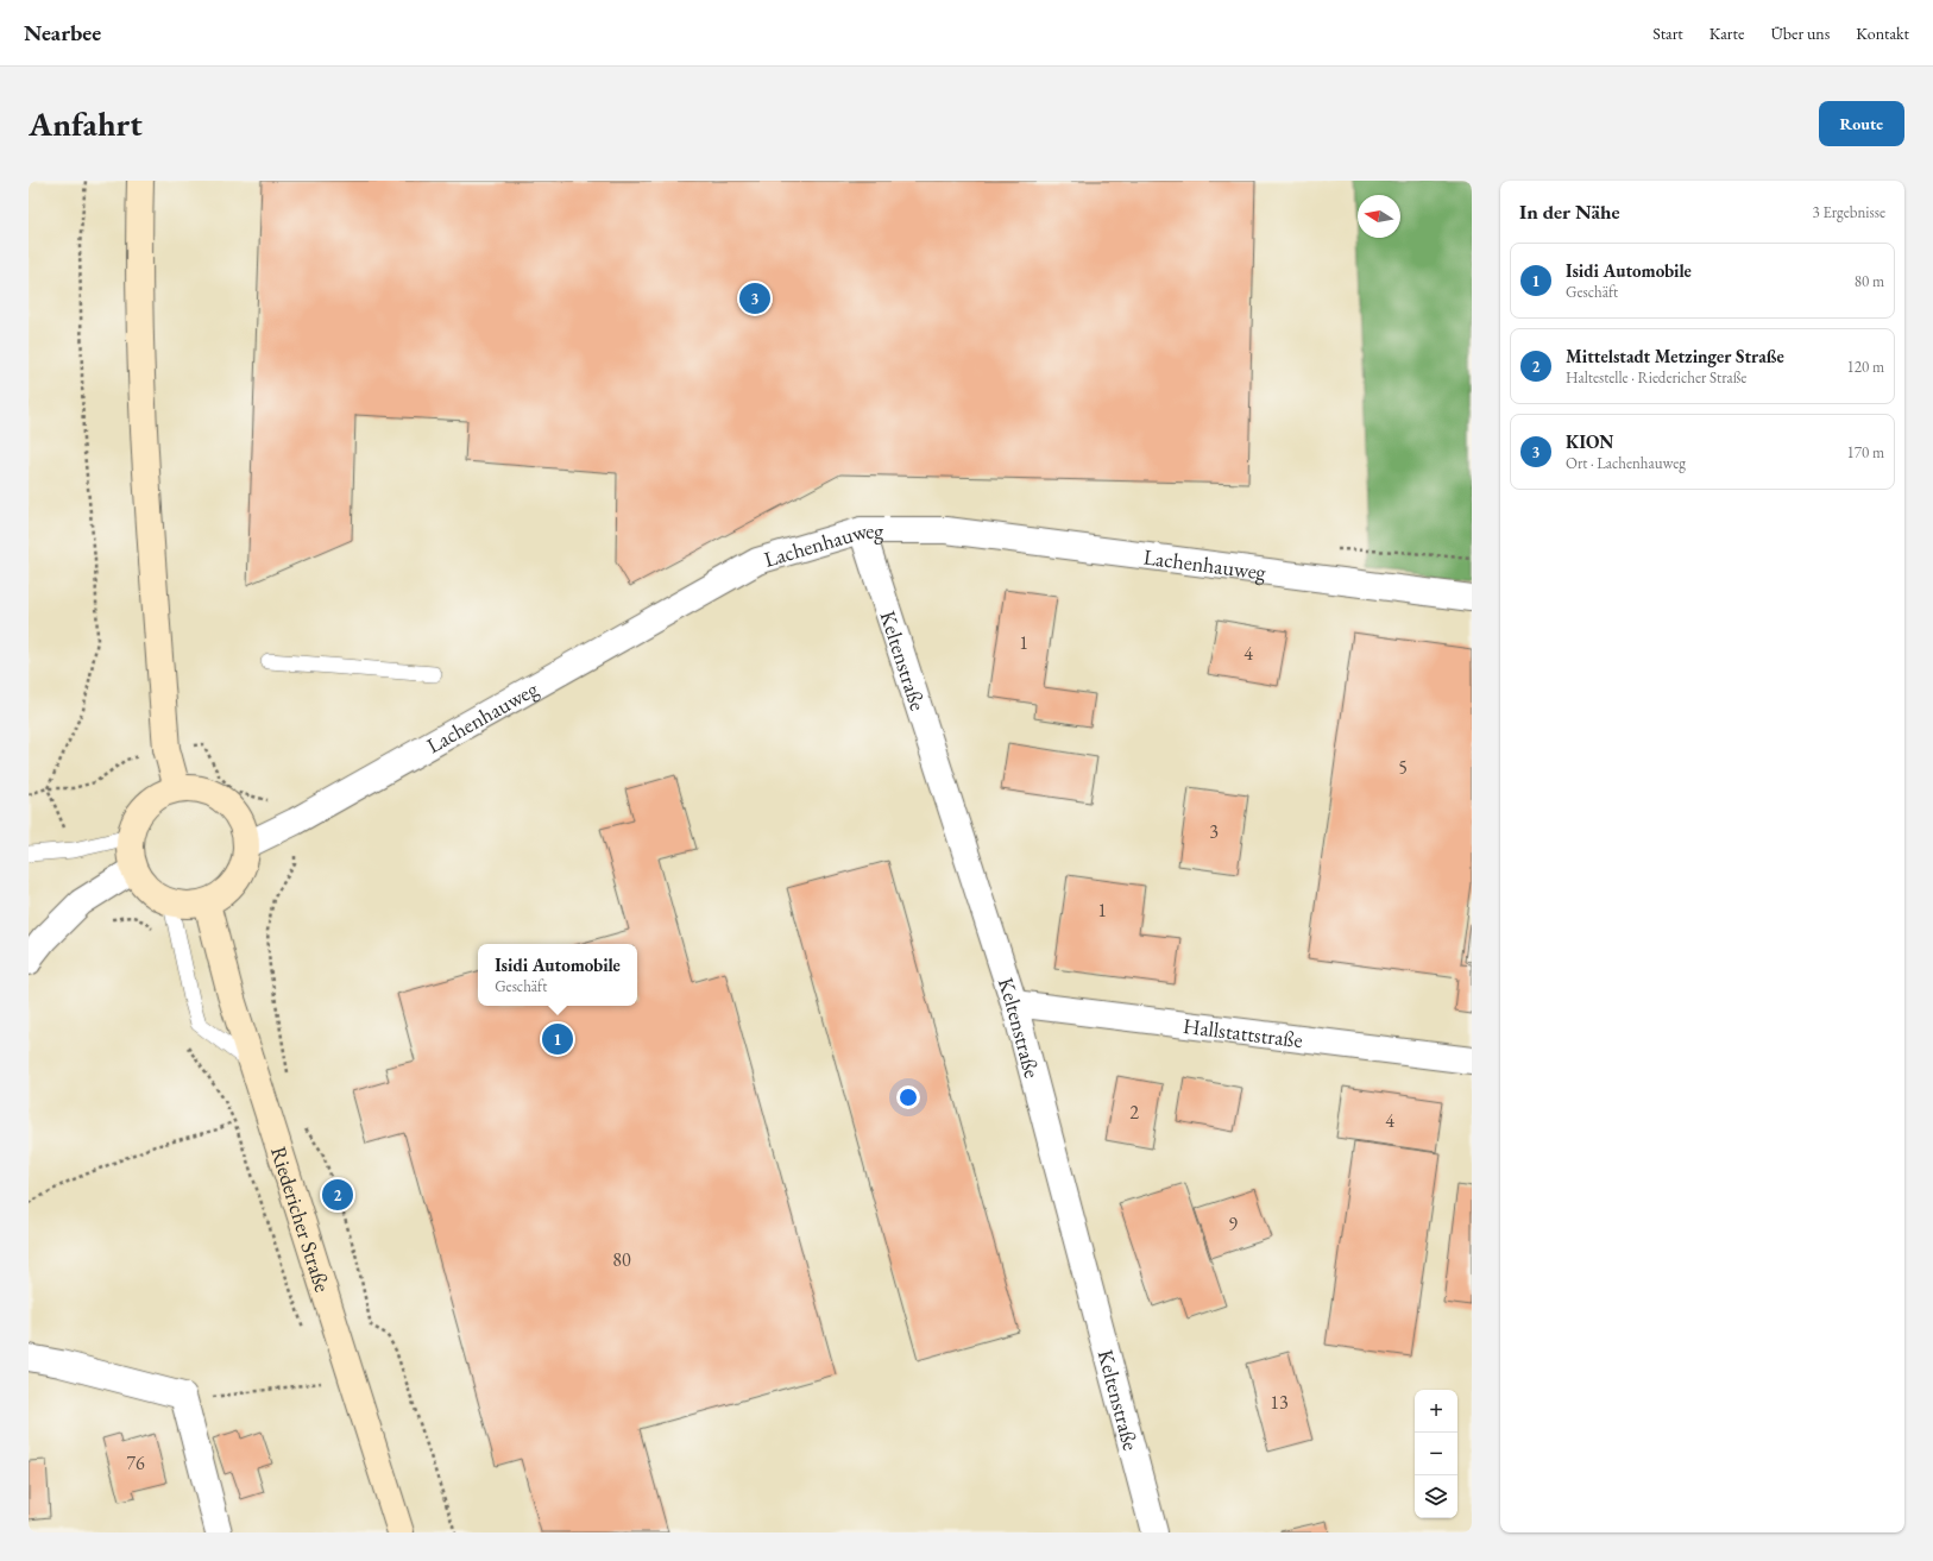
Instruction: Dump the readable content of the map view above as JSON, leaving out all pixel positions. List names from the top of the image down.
{
  "streets": {
    "main road": ["Riedericher Straße"],
    "street": ["Lachenhauweg", "Keltenstraße", "Hallstattstraße"]
  },
  "crossings": [
    ["Lachenhauweg", "Keltenstraße"],
    ["Lachenhauweg", "Riedericher Straße"],
    ["Keltenstraße", "Hallstattstraße"]
  ],
  "house_numbers": [
    "1",
    "4",
    "5",
    "3",
    "1",
    "2",
    "4",
    "9",
    "80",
    "13",
    "76"
  ],
  "north": "left",
  "page": {
    "header": "Nearbee",
    "nav": [
      "Start",
      "Karte",
      "Über uns",
      "Kontakt"
    ],
    "buttons": "Route",
    "title": "Anfahrt",
    "heading": ["In der Nähe", "3 Ergebnisse"],
    "list": [
      {
        "mark": "1",
        "name": "Isidi Automobile",
        "note": "Geschäft",
        "value": "80 m"
      },
      {
        "mark": "2",
        "name": "Mittelstadt Metzinger Straße",
        "note": "Haltestelle · Riedericher Straße",
        "value": "120 m"
      },
      {
        "mark": "3",
        "name": "KION",
        "note": "Ort · Lachenhauweg",
        "value": "170 m"
      }
    ],
    "pins": ["3", "1", "2"],
    "popup": ["Isidi Automobile", "Geschäft"],
    "map_buttons": ["+", "−"]
  }
}
